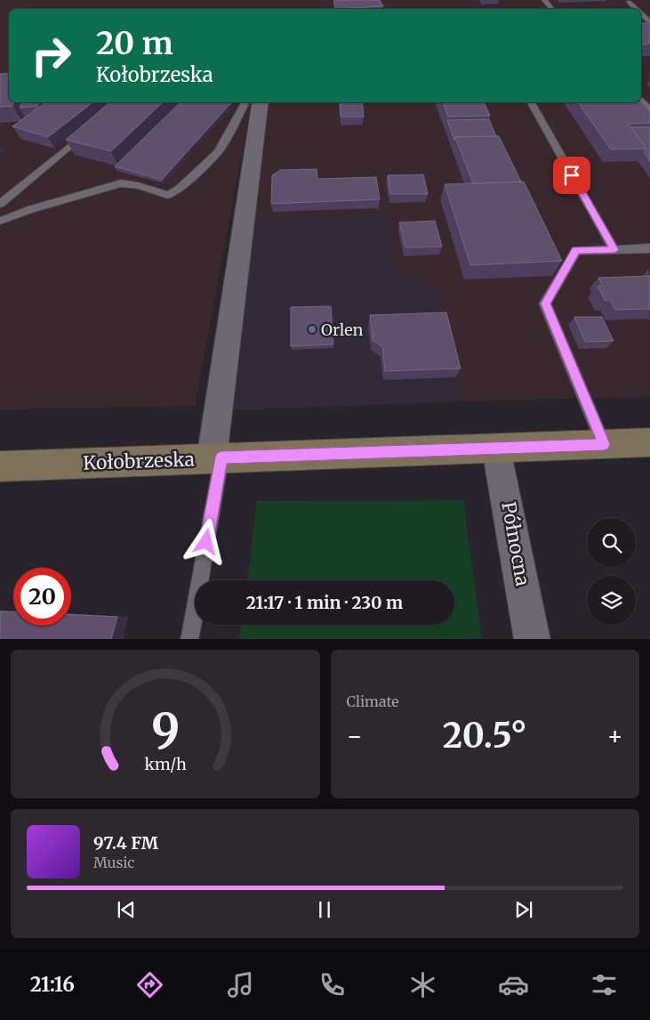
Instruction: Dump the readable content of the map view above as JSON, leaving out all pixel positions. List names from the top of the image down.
{
  "streets": {
    "main road": ["Kołobrzeska"],
    "street": ["Północna"]
  },
  "crossings": [
    ["Kołobrzeska", "Północna"]
  ],
  "places": ["Orlen"],
  "page": {
    "turn": ["20 m", "Kołobrzeska"],
    "limit": "20",
    "trip": "21:17 · 1 min · 230 m",
    "tile": "Climate",
    "heat": ["−", "20.5°", "+"],
    "song": ["97.4 FM", "Music"],
    "tabs": "21:16",
    "gauge": ["9", "km/h"]
  }
}
